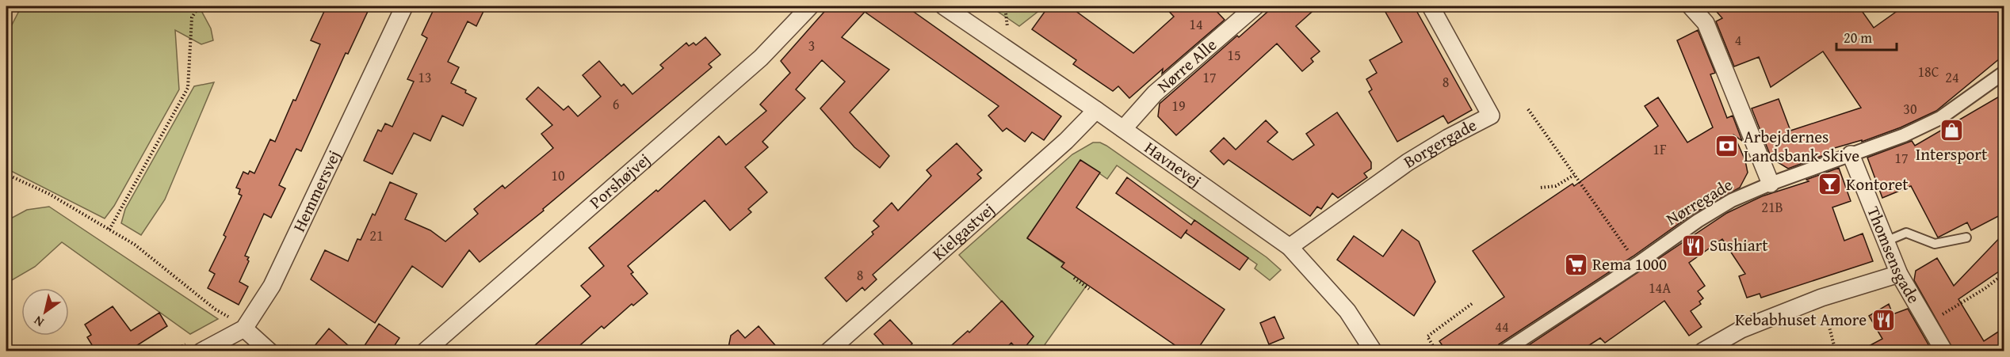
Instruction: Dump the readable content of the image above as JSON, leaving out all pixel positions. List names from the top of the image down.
{
  "streets": {
    "street": [
      "Nørre Alle",
      "Borgergade",
      "Havnevej",
      "Porshøjvej",
      "Hemmersvej",
      "Nørregade",
      "Kielgastvej",
      "Thomsensgade"
    ]
  },
  "crossings": [
    ["Nørre Alle", "Havnevej"],
    ["Borgergade", "Havnevej"],
    ["Havnevej", "Kielgastvej"],
    ["Nørregade", "Thomsensgade"]
  ],
  "places": {
    "shop": ["Intersport"],
    "bank": ["Arbejdernes Landsbank Skive"],
    "bar": ["Kontoret"],
    "restaurant": ["Sushiart", "Kebabhuset Amore"],
    "supermarket": ["Rema 1000"]
  },
  "house_numbers": [
    "14",
    "4",
    "3",
    "15",
    "18C",
    "13",
    "17",
    "24",
    "8",
    "6",
    "19",
    "30",
    "1F",
    "17",
    "10",
    "21B",
    "21",
    "8",
    "14A",
    "44"
  ],
  "scale_bar": "20 m",
  "north": "bottom left"
}
